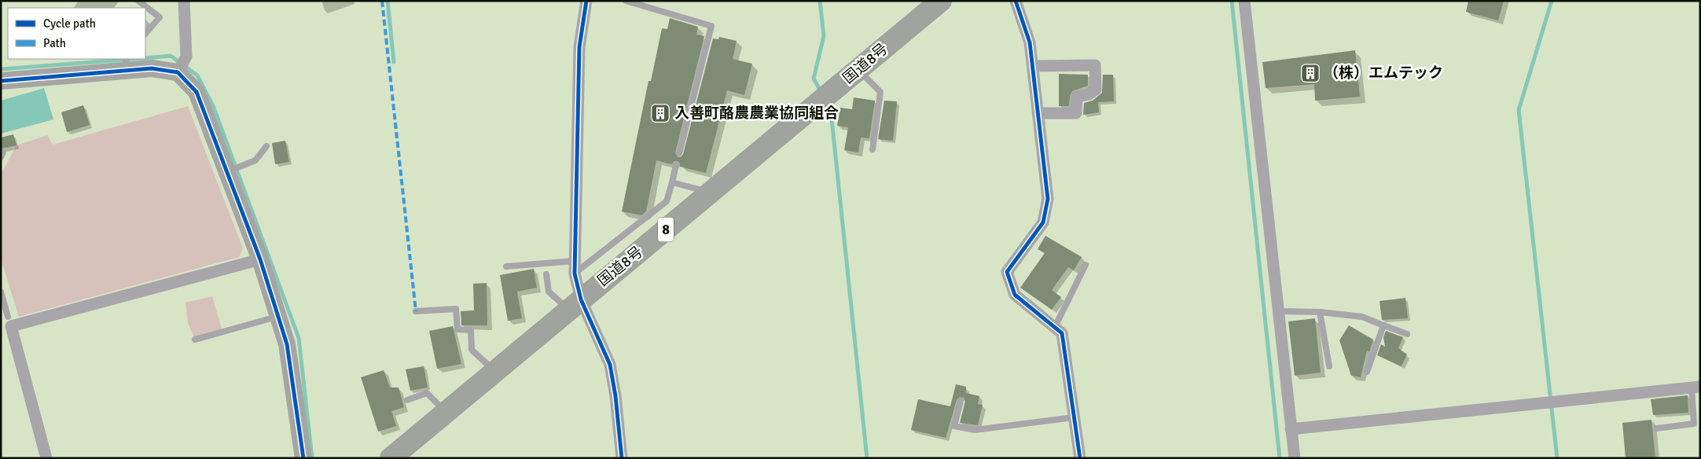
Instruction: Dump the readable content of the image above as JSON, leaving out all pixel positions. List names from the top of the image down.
{
  "streets": {
    "highway": ["国道8号", "8"]
  },
  "places": {
    "building": ["（株）エムテック", "入善町酪農農業協同組合"]
  },
  "legend": ["Cycle path", "Path"]
}
